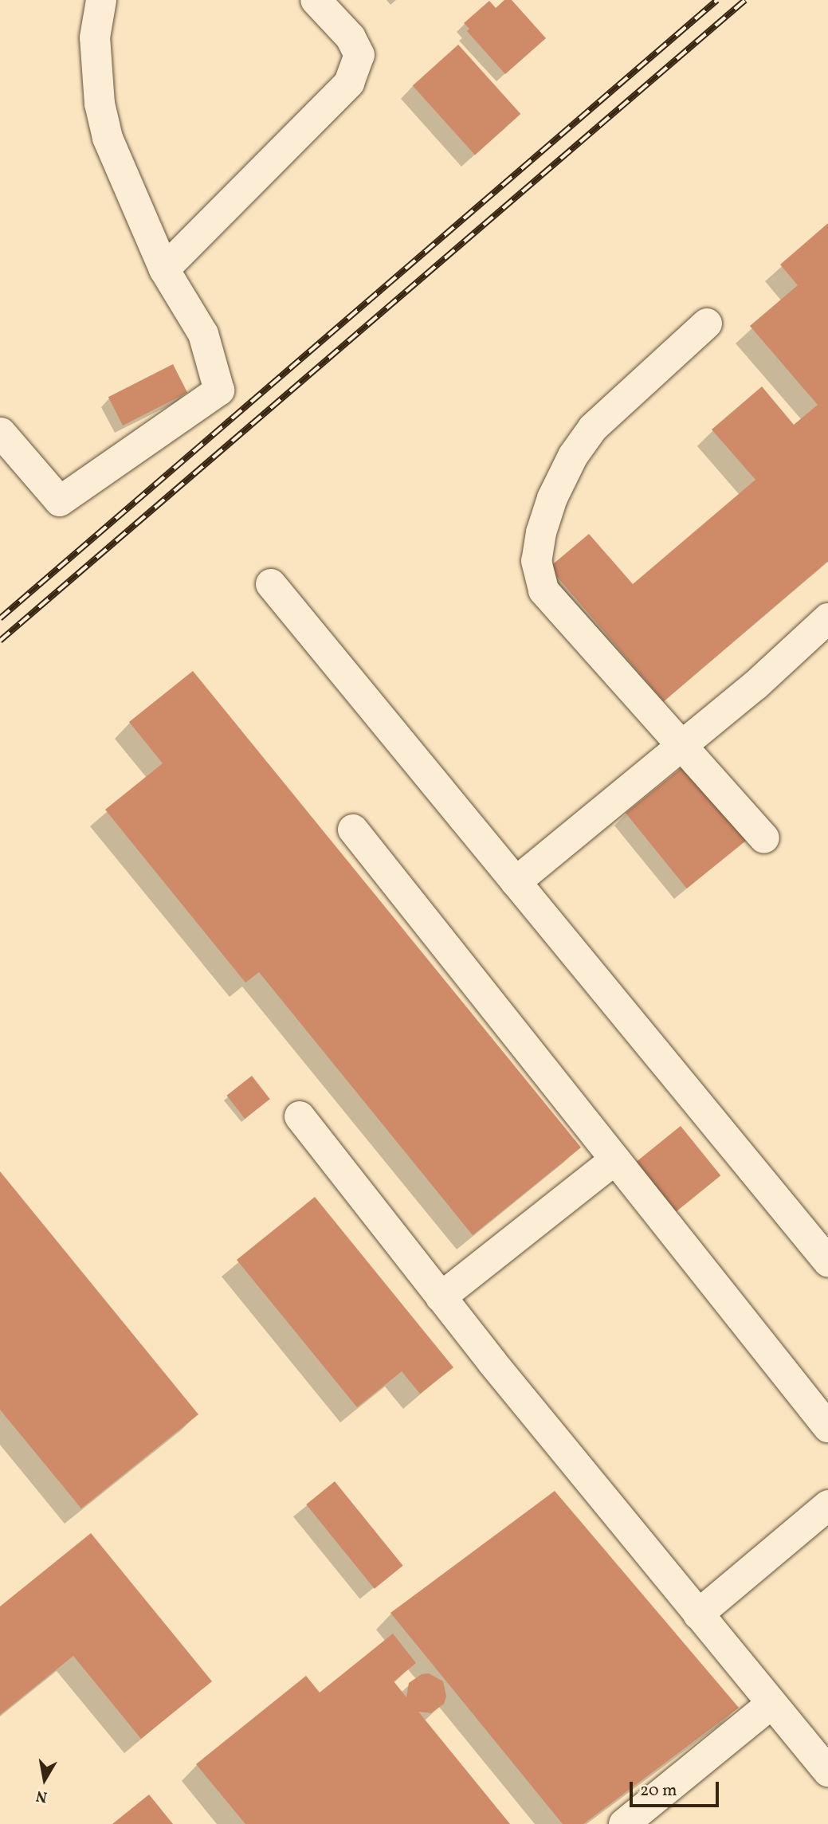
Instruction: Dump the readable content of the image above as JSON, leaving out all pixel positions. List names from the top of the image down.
{
  "scale_bar": "20 m",
  "north": "bottom"
}
